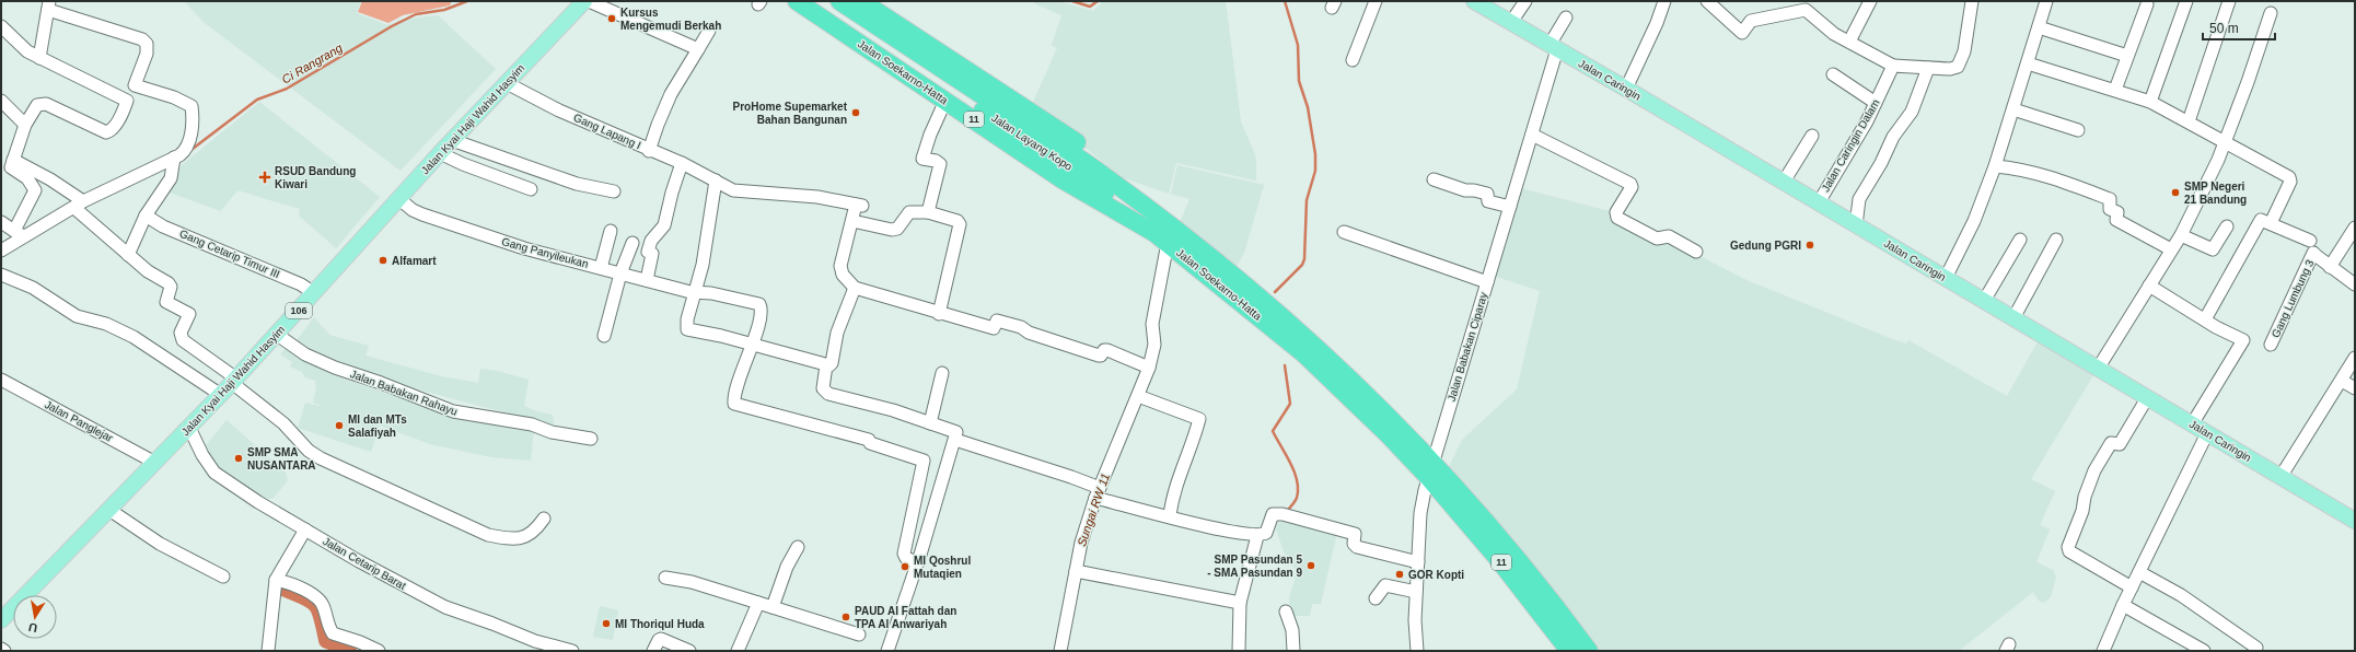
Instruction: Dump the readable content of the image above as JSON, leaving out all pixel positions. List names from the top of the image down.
{
  "streets": {
    "highway": ["Jalan Soekarno-Hatta", "11", "Jalan Layang Kopo"],
    "main road": ["Jalan Caringin", "Jalan Kyai Haji Wahid Hasyim", "106"],
    "street": [
      "Gang Lapang I",
      "Jalan Caringin Dalam",
      "Gang Panyileukan",
      "Gang Cetarip Timur III",
      "Gang Lumbung 3",
      "Jalan Babakan Ciparay",
      "Jalan Babakan Rahayu",
      "Jalan Panglejar",
      "Jalan Cetarip Barat"
    ]
  },
  "crossings": [
    ["Jalan Soekarno-Hatta", "Jalan Layang Kopo"],
    ["Jalan Soekarno-Hatta", "Jalan Babakan Ciparay"],
    ["Jalan Caringin", "Jalan Caringin Dalam"],
    ["Jalan Caringin", "Jalan Babakan Ciparay"],
    ["Jalan Kyai Haji Wahid Hasyim", "Gang Lapang I"],
    ["Jalan Kyai Haji Wahid Hasyim", "Gang Panyileukan"],
    ["Jalan Kyai Haji Wahid Hasyim", "Gang Cetarip Timur III"],
    ["Jalan Kyai Haji Wahid Hasyim", "Jalan Babakan Rahayu"],
    ["Jalan Kyai Haji Wahid Hasyim", "Jalan Panglejar"],
    ["Jalan Kyai Haji Wahid Hasyim", "Jalan Cetarip Barat"]
  ],
  "water": ["Ci Rangrang", "Sungai RW 11"],
  "places": {
    "other": [
      "Kursus Mengemudi Berkah",
      "ProHome Supemarket Bahan Bangunan",
      "SMP Negeri 21 Bandung",
      "Gedung PGRI",
      "Alfamart",
      "MI dan MTs Salafiyah",
      "SMP SMA NUSANTARA",
      "SMP Pasundan 5 - SMA Pasundan 9",
      "MI Qoshrul Mutaqien",
      "GOR Kopti",
      "PAUD Al Fattah dan TPA Al Anwariyah",
      "MI Thoriqul Huda"
    ],
    "health": ["RSUD Bandung Kiwari"]
  },
  "scale_bar": "50 m",
  "north": "bottom"
}
